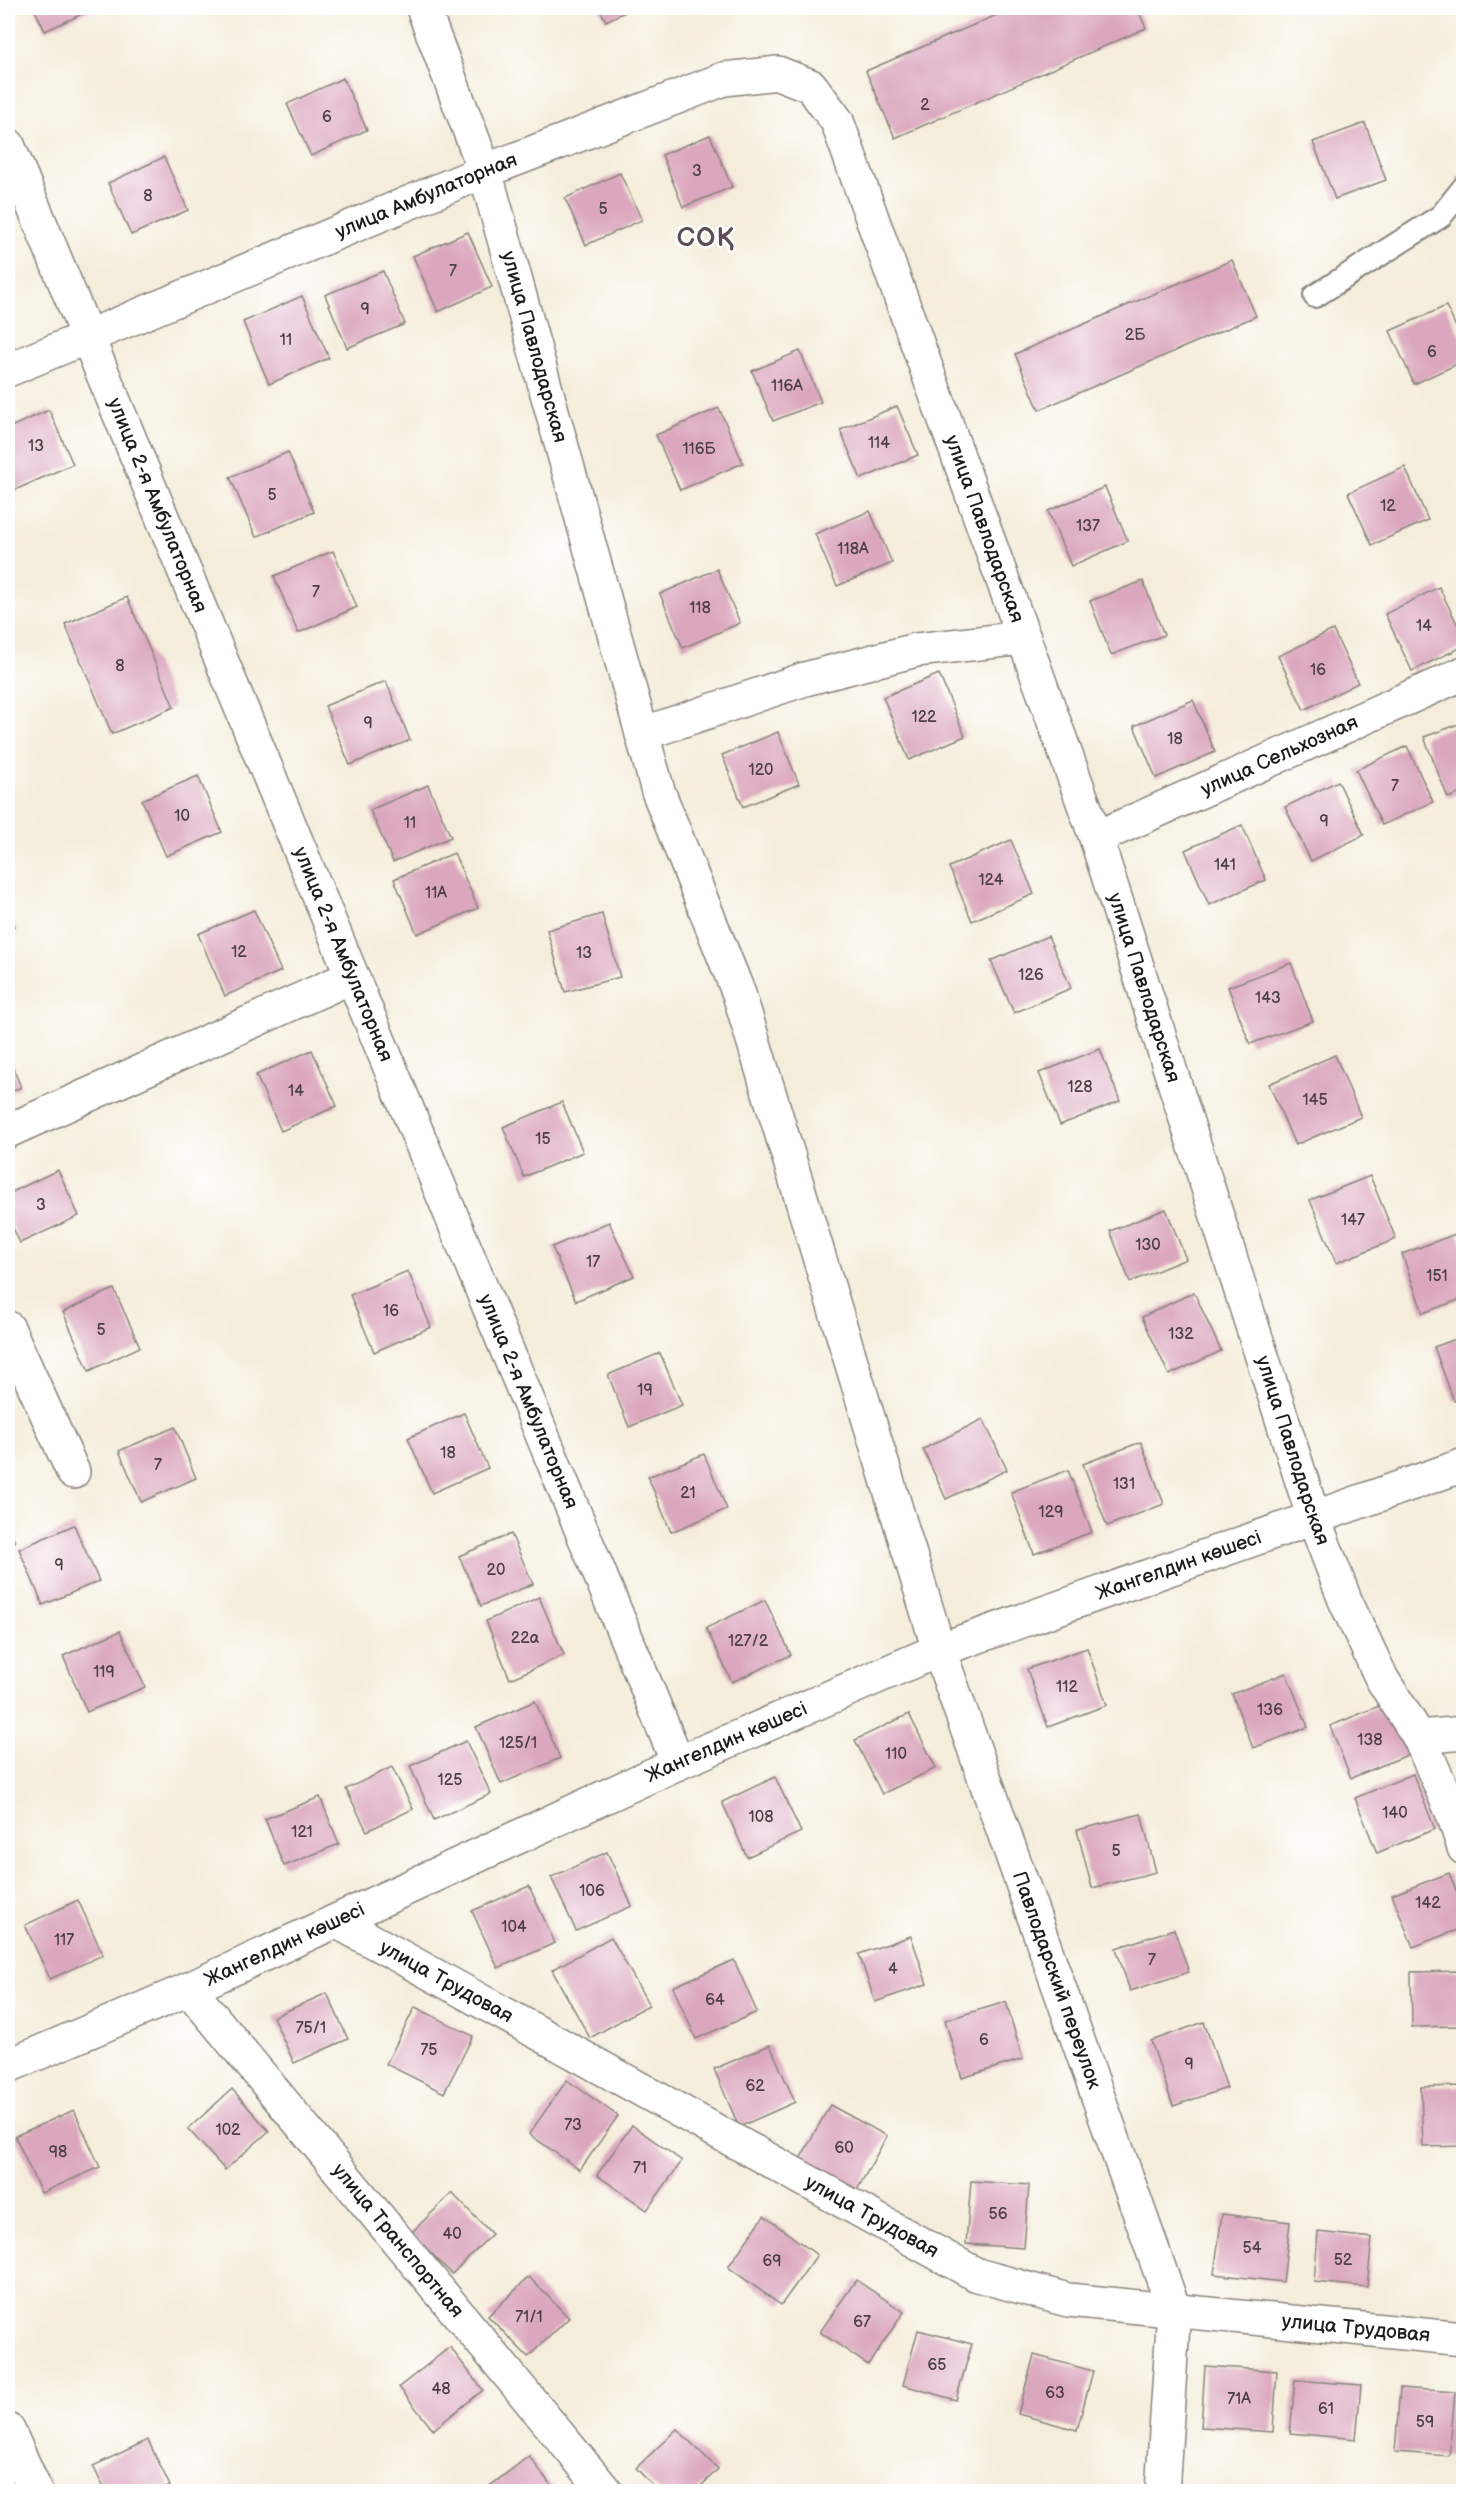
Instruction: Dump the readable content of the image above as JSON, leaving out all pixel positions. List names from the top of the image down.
{
  "streets": {
    "street": [
      "улица Амбулаторная",
      "улица Павлодарская",
      "улица 2-я Амбулаторная",
      "улица Сельхозная",
      "Жангелдин көшесі",
      "Павлодарский переулок",
      "улица Трудовая",
      "улица Транспортная"
    ]
  },
  "crossings": [
    ["улица Амбулаторная", "улица Павлодарская"],
    ["улица Амбулаторная", "улица 2-я Амбулаторная"],
    ["улица Павлодарская", "улица Сельхозная"],
    ["улица Павлодарская", "Жангелдин көшесі"],
    ["улица Павлодарская", "Павлодарский переулок"],
    ["улица 2-я Амбулаторная", "Жангелдин көшесі"],
    ["Жангелдин көшесі", "Павлодарский переулок"],
    ["Жангелдин көшесі", "улица Трудовая"],
    ["Жангелдин көшесі", "улица Транспортная"],
    ["Павлодарский переулок", "улица Трудовая"]
  ],
  "districts": ["СОҚ"],
  "house_numbers": [
    "2",
    "6",
    "3",
    "8",
    "5",
    "7",
    "9",
    "2Б",
    "11",
    "6",
    "116А",
    "114",
    "13",
    "116Б",
    "5",
    "12",
    "137",
    "118А",
    "7",
    "118",
    "14",
    "8",
    "16",
    "122",
    "9",
    "18",
    "120",
    "7",
    "10",
    "9",
    "11",
    "141",
    "124",
    "11А",
    "12",
    "13",
    "126",
    "143",
    "128",
    "14",
    "145",
    "15",
    "3",
    "147",
    "130",
    "17",
    "151",
    "16",
    "5",
    "132",
    "19",
    "18",
    "7",
    "131",
    "21",
    "129",
    "9",
    "20",
    "22а",
    "127/2",
    "119",
    "112",
    "136",
    "138",
    "125/1",
    "110",
    "125",
    "140",
    "108",
    "121",
    "5",
    "106",
    "142",
    "104",
    "117",
    "7",
    "4",
    "64",
    "75/1",
    "6",
    "75",
    "9",
    "62",
    "73",
    "102",
    "60",
    "98",
    "71",
    "56",
    "40",
    "54",
    "52",
    "69",
    "71/1",
    "67",
    "65",
    "48",
    "63",
    "71А",
    "61",
    "59"
  ]
}
